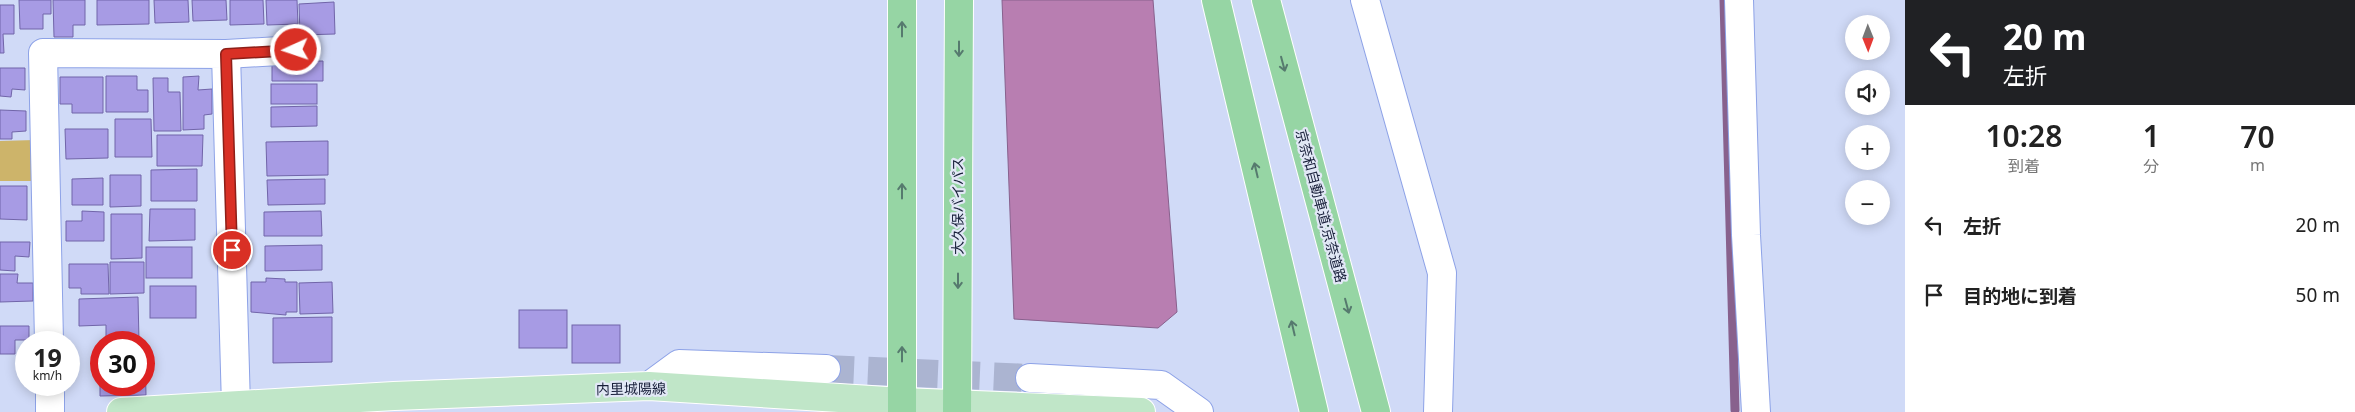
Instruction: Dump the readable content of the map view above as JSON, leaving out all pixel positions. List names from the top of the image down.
{
  "streets": {
    "highway": ["大久保バイパス", "京奈和自動車道;京奈道路"],
    "main road": ["内里城陽線"]
  },
  "crossings": [
    ["大久保バイパス", "内里城陽線"]
  ],
  "north": "bottom",
  "page": {
    "turn": ["20 m", "左折"],
    "map_buttons": ["+", "−"],
    "eta": [
      "10:28",
      "到着",
      "1",
      "分",
      "70",
      "m"
    ],
    "list": [
      {
        "name": "左折",
        "value": "20 m"
      },
      {
        "name": "目的地に到着",
        "value": "50 m"
      }
    ],
    "speed": "19 km/h",
    "limit": "30"
  }
}
